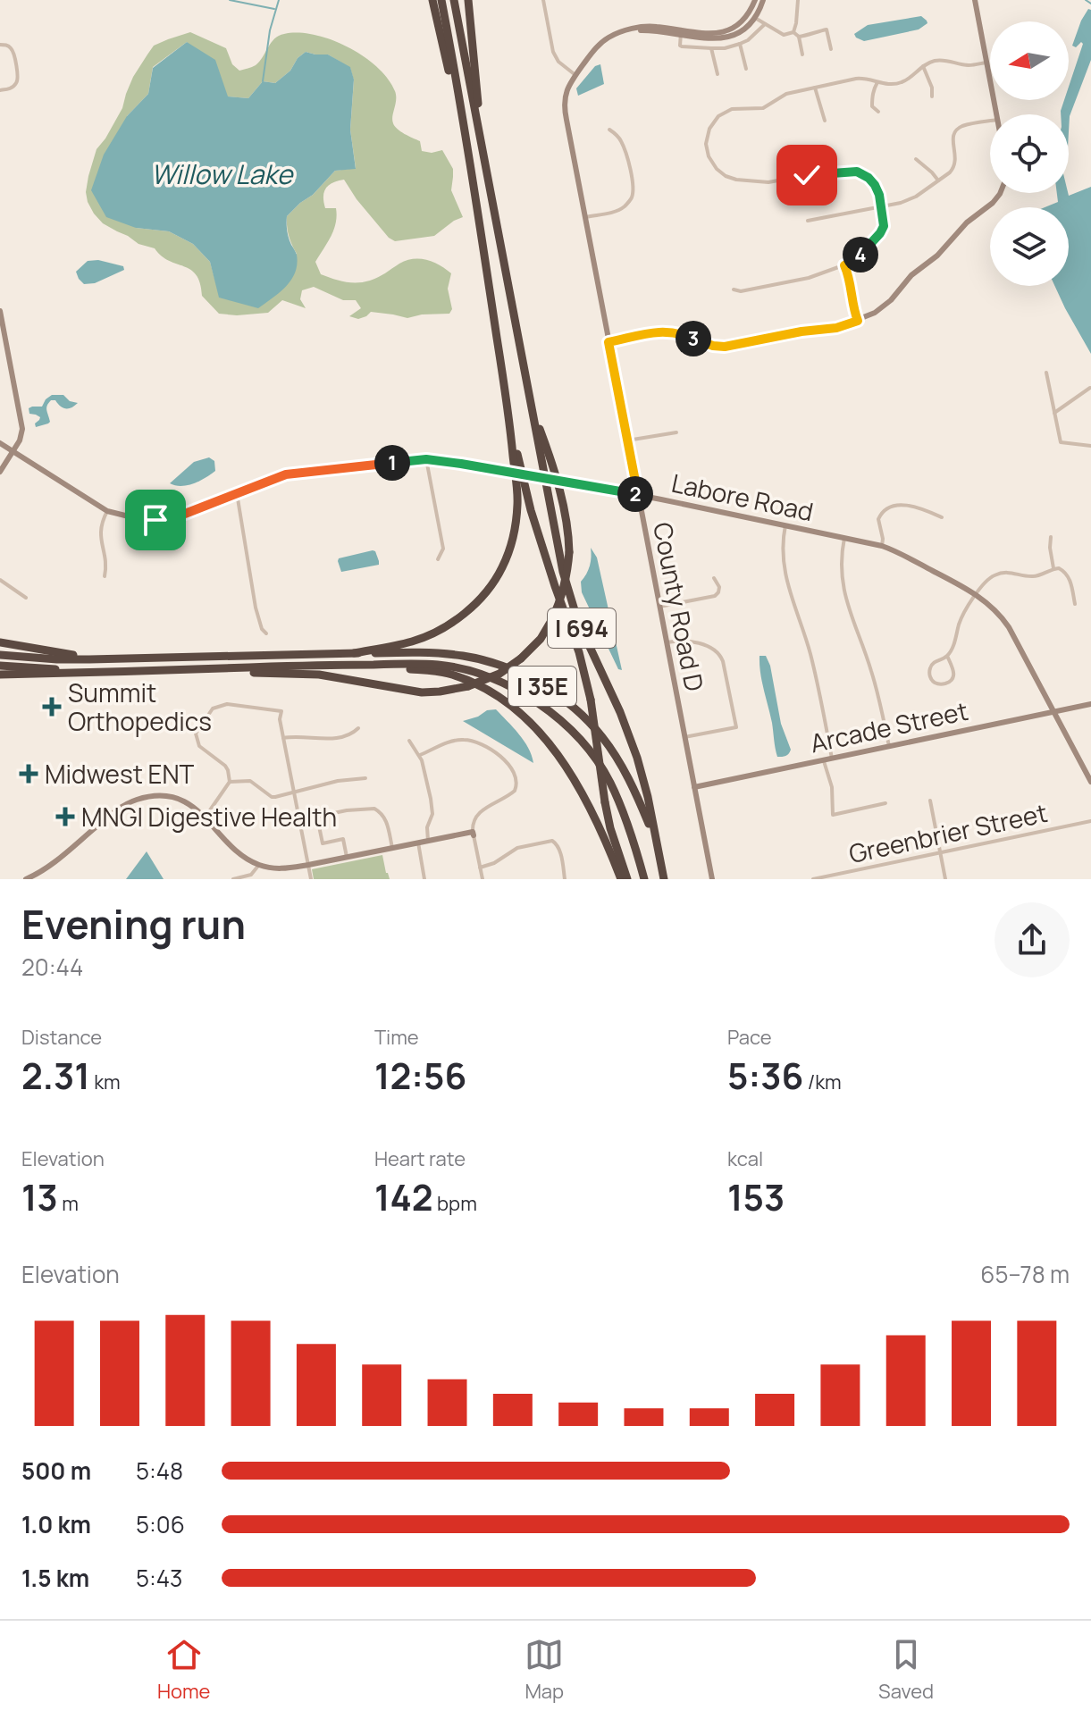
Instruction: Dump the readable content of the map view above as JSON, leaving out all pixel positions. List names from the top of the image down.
{
  "streets": {
    "highway": ["I 694", "I 35E"],
    "street": [
      "Labore Road",
      "County Road D",
      "Arcade Street",
      "Greenbrier Street"
    ]
  },
  "crossings": [
    ["Labore Road", "County Road D"],
    ["Labore Road", "Arcade Street"],
    ["County Road D", "Arcade Street"],
    ["I 694", "I 35E"]
  ],
  "water": ["Willow Lake"],
  "places": {
    "health": ["Summit Orthopedics", "Midwest ENT", "MNGI Digestive Health"]
  },
  "north": "left",
  "page": {
    "pins": [
      "4",
      "3",
      "1",
      "2"
    ],
    "heading": ["Evening run", "20:44"],
    "stats": [
      ["Distance", "2.31 km"],
      ["Time", "12:56"],
      ["Pace", "5:36 /km"],
      ["Elevation", "13 m"],
      ["Heart rate", "142 bpm"],
      ["kcal", "153"]
    ],
    "chart": ["Elevation", "65–78 m"],
    "list": [
      {
        "name": "500 m",
        "note": "5:48"
      },
      {
        "name": "1.0 km",
        "note": "5:06"
      },
      {
        "name": "1.5 km",
        "note": "5:43"
      }
    ],
    "tabs": ["Home", "Map", "Saved"]
  }
}
